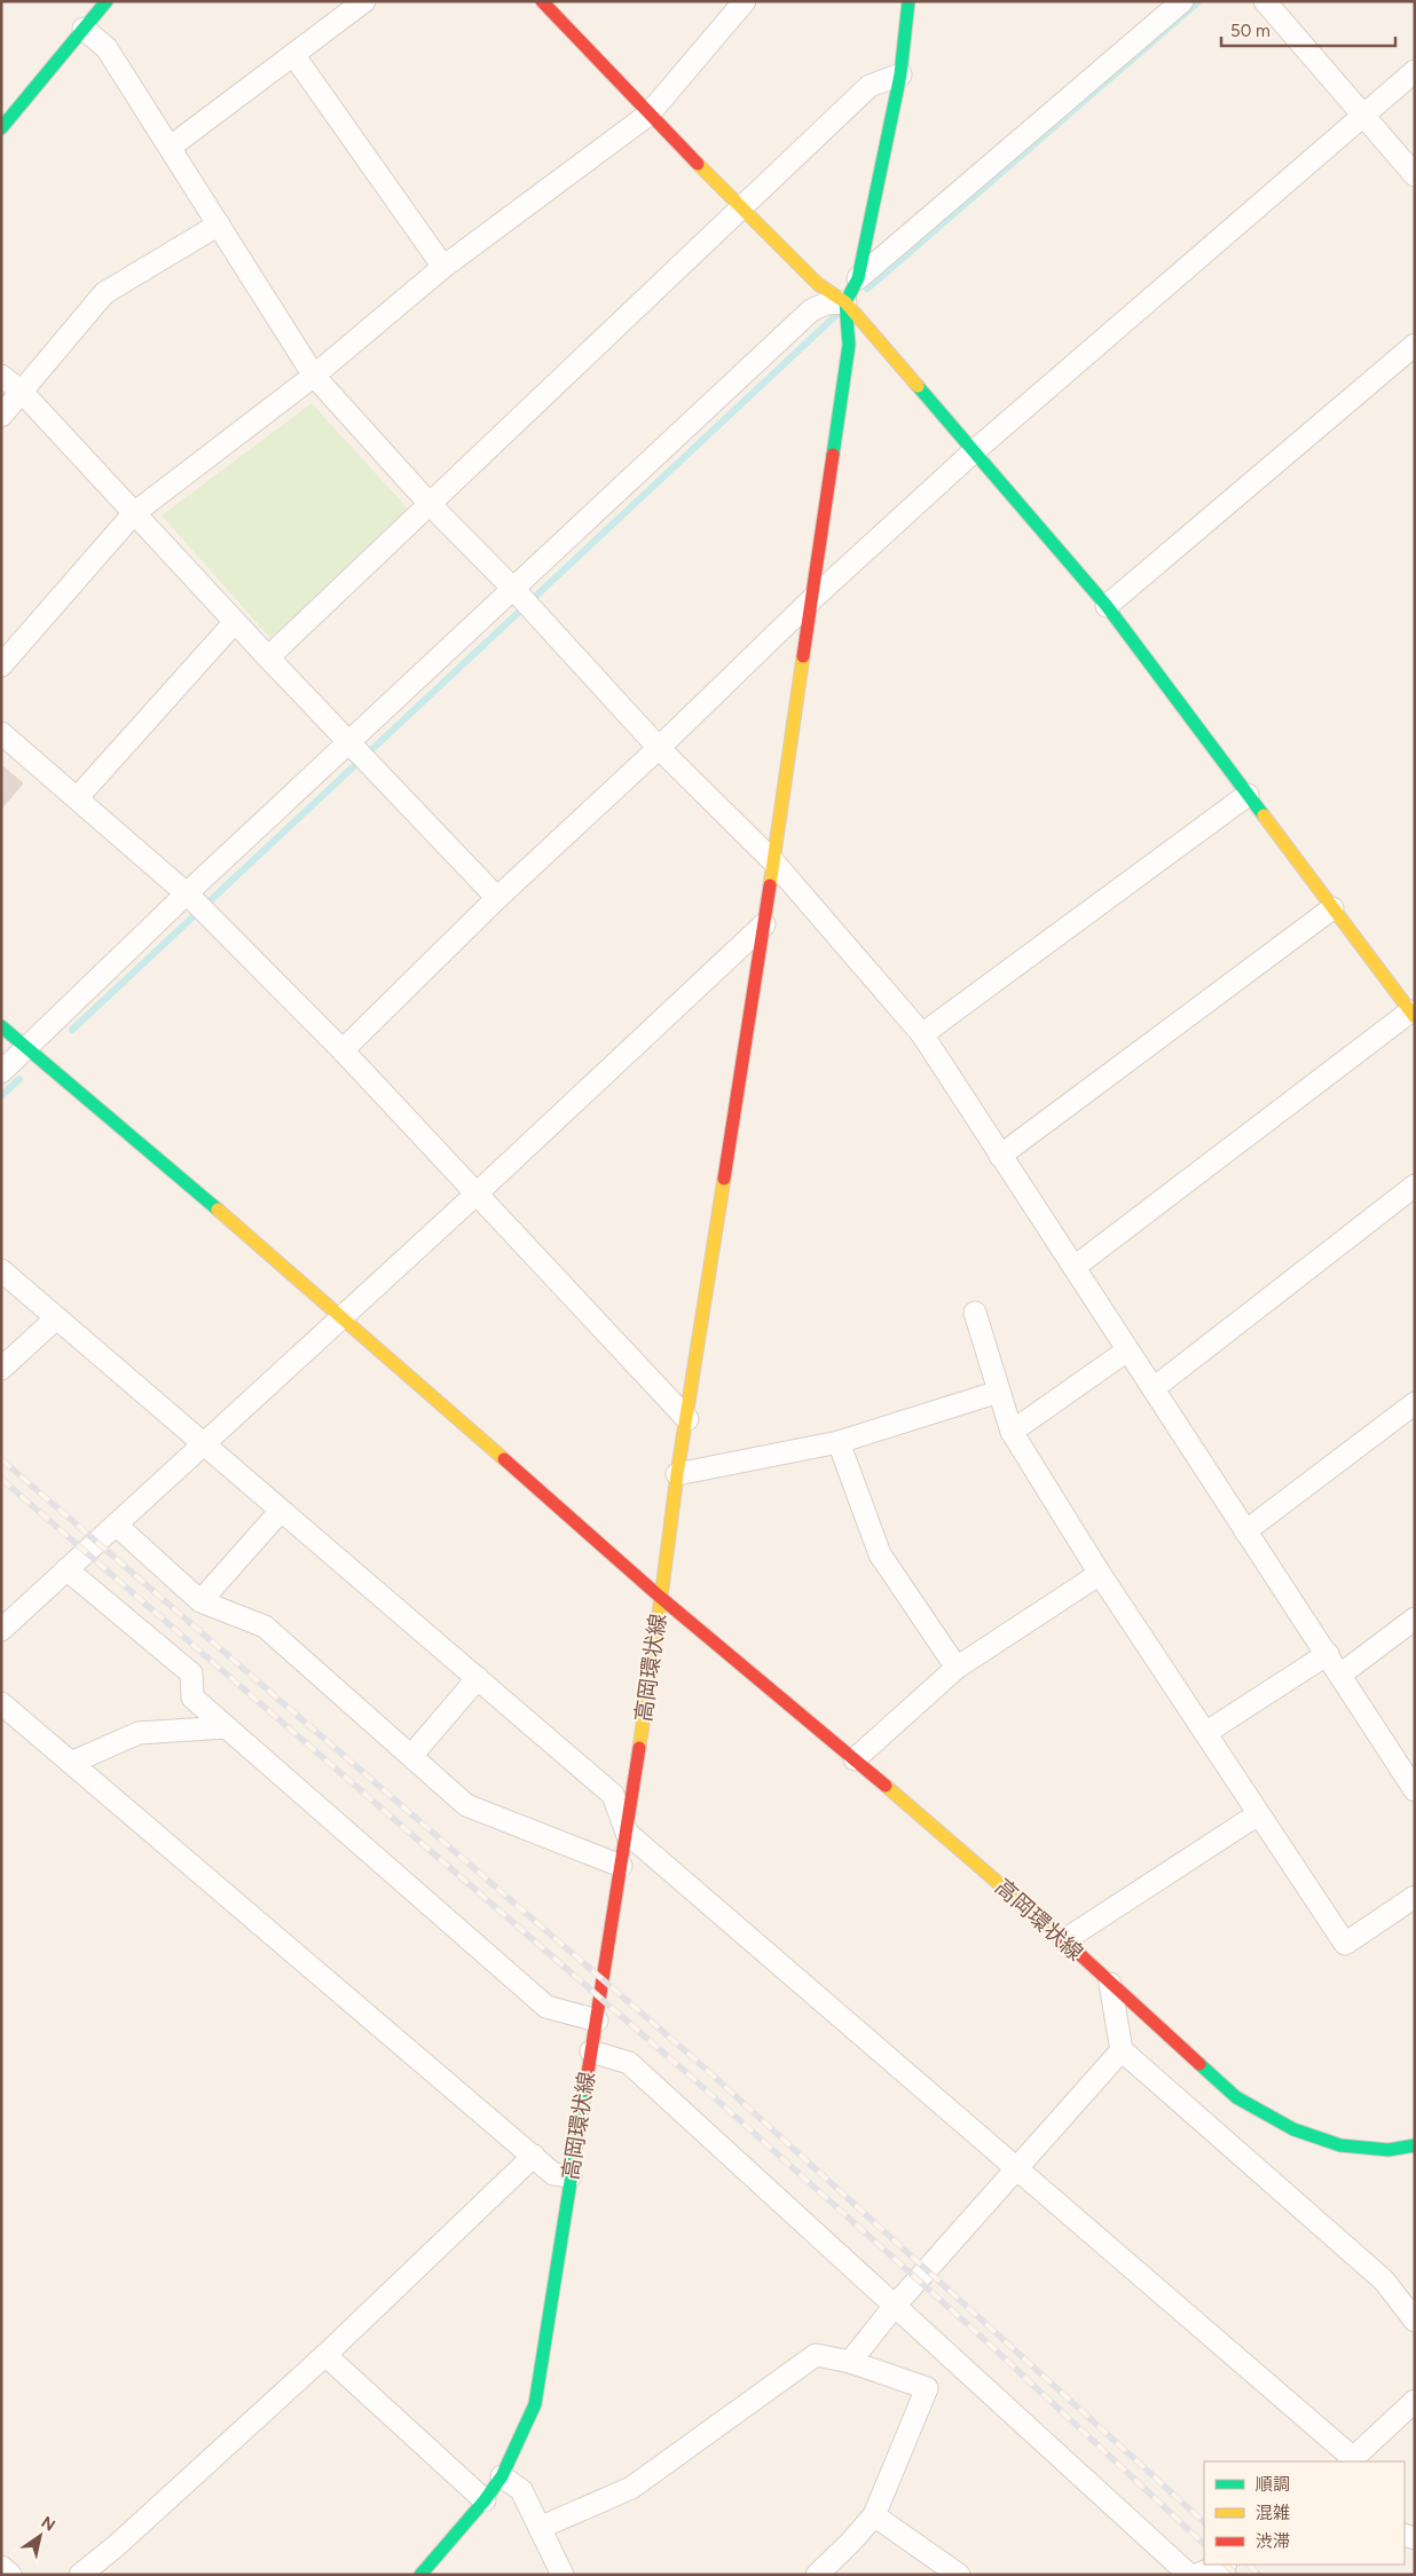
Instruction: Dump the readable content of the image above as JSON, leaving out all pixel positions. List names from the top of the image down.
{
  "streets": {
    "street": ["高岡環状線"]
  },
  "legend": ["順調", "混雑", "渋滞"],
  "scale_bar": "50 m",
  "north": "top right"
}
